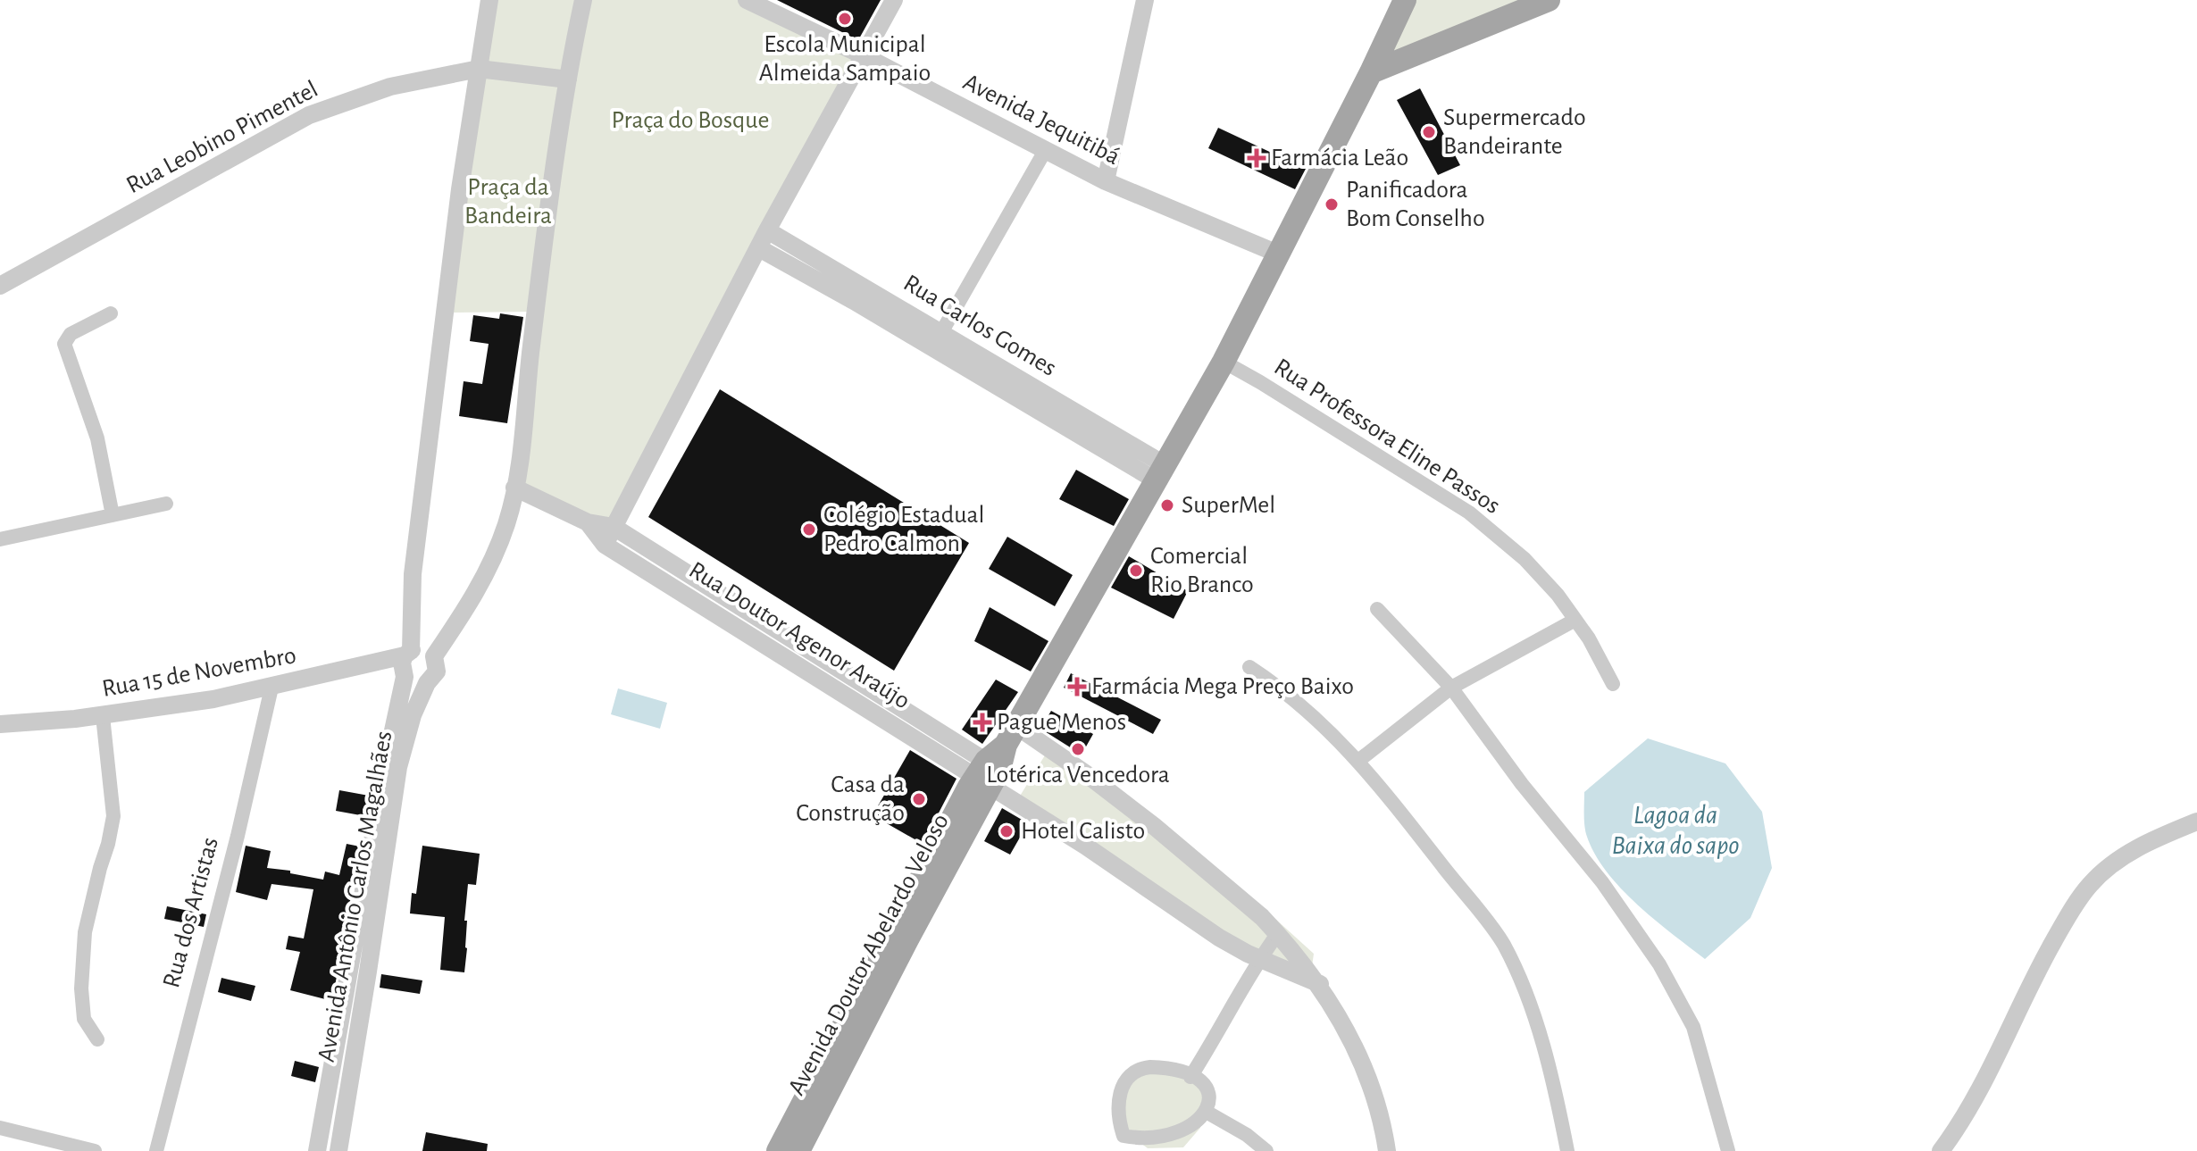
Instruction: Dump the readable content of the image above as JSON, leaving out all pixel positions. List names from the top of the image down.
{
  "streets": {
    "main road": ["Avenida Doutor Abelardo Veloso"],
    "street": [
      "Avenida Jequitibá",
      "Rua Leobino Pimentel",
      "Rua Carlos Gomes",
      "Rua Professora Eline Passos",
      "Rua Doutor Agenor Araújo",
      "Rua 15 de Novembro",
      "Avenida Antônio Carlos Magalhães",
      "Rua dos Artistas"
    ]
  },
  "crossings": [
    ["Rua Doutor Agenor Araújo", "Avenida Doutor Abelardo Veloso"],
    ["Rua 15 de Novembro", "Avenida Antônio Carlos Magalhães"],
    ["Rua 15 de Novembro", "Rua dos Artistas"]
  ],
  "water": ["Lagoa da Baixa do sapo"],
  "parks": ["Praça do Bosque", "Praça da Bandeira"],
  "places": {
    "other": [
      "Escola Municipal Almeida Sampaio",
      "Supermercado Bandeirante",
      "Panificadora Bom Conselho",
      "SuperMel",
      "Colégio Estadual Pedro Calmon",
      "Comercial Rio Branco",
      "Lotérica Vencedora",
      "Casa da Construção",
      "Hotel Calisto"
    ],
    "health": ["Farmácia Leão", "Farmácia Mega Preço Baixo", "Pague Menos"]
  }
}
